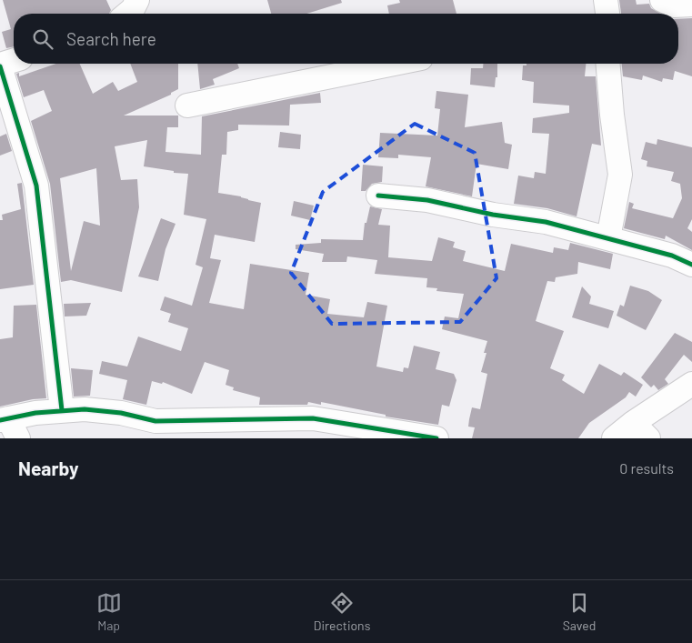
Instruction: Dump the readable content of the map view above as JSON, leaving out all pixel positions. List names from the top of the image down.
{
  "page": {
    "search": "Search here",
    "heading": ["Nearby", "0 results"],
    "nav": ["Map", "Directions", "Saved"]
  }
}
